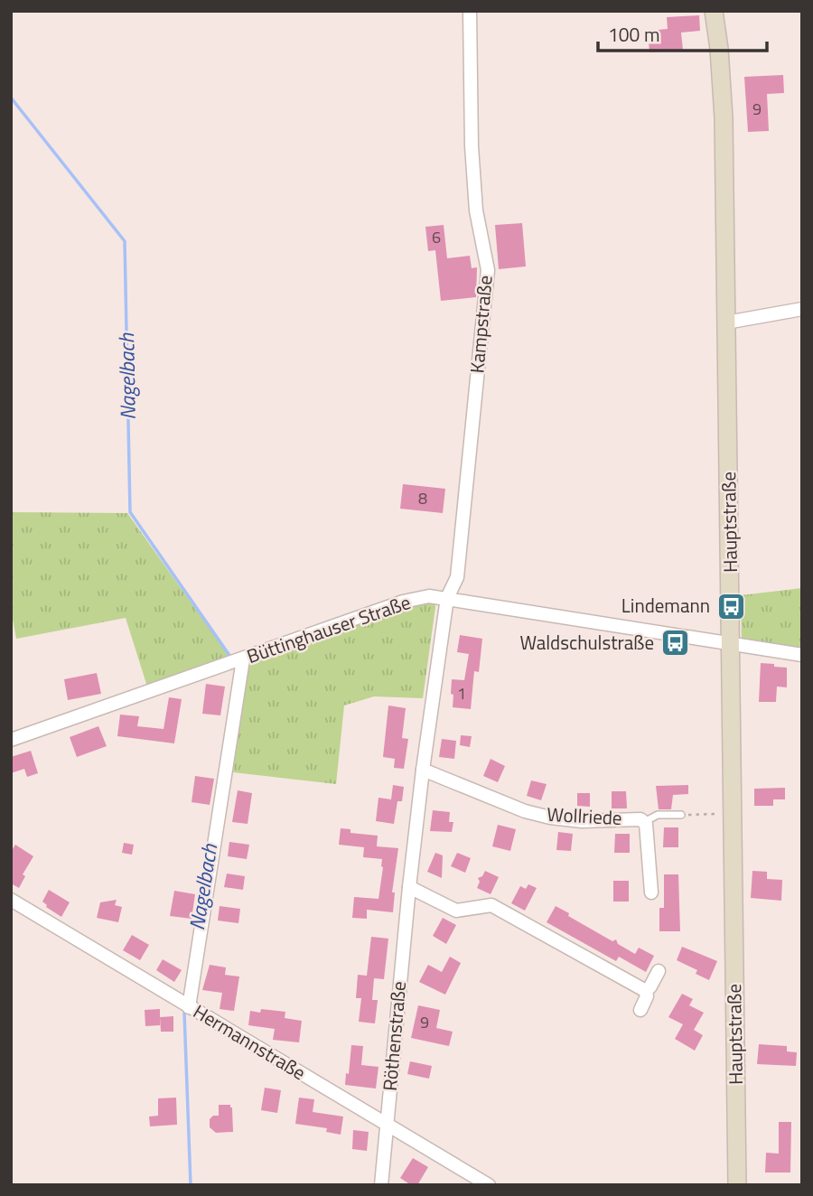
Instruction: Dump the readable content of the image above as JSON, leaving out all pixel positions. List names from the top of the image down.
{
  "streets": {
    "main road": ["Hauptstraße"],
    "street": [
      "Kampstraße",
      "Büttinghauser Straße",
      "Wollriede",
      "Röthenstraße",
      "Hermannstraße"
    ]
  },
  "crossings": [
    ["Kampstraße", "Büttinghauser Straße"],
    ["Kampstraße", "Röthenstraße"],
    ["Hauptstraße", "Büttinghauser Straße"],
    ["Büttinghauser Straße", "Röthenstraße"],
    ["Wollriede", "Röthenstraße"],
    ["Röthenstraße", "Hermannstraße"]
  ],
  "water": ["Nagelbach"],
  "places": {
    "bus stop": ["Lindemann", "Waldschulstraße"]
  },
  "house_numbers": [
    "9",
    "6",
    "8",
    "1",
    "9"
  ],
  "scale_bar": "100 m"
}
